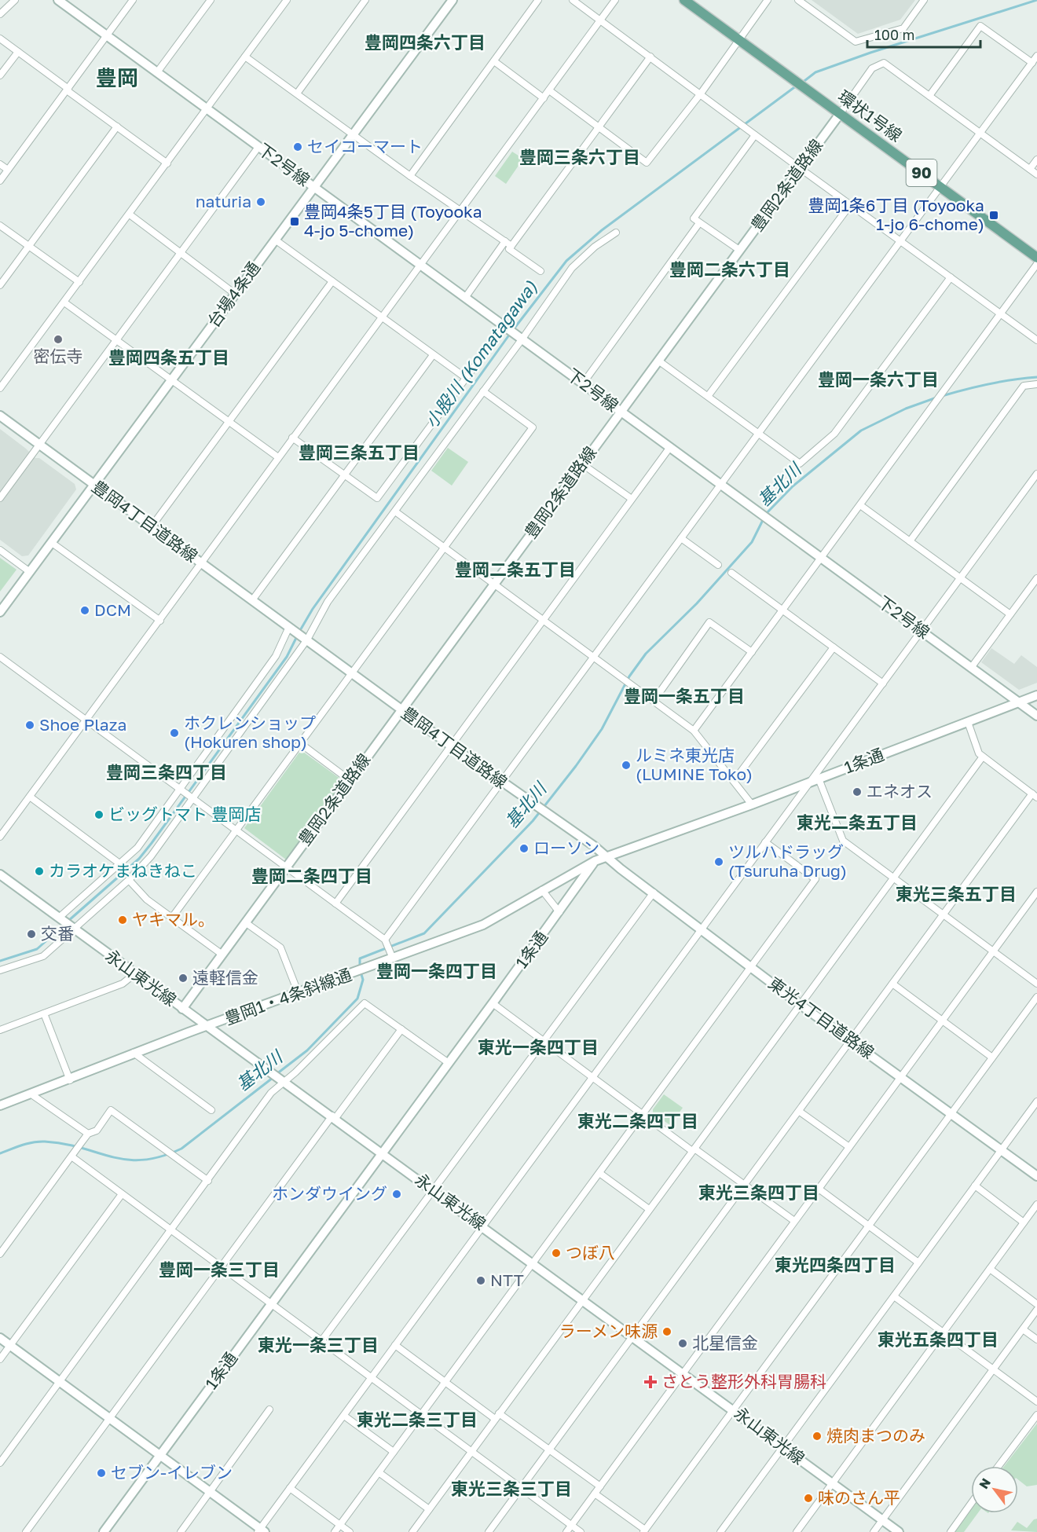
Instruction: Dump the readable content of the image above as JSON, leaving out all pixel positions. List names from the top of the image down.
{
  "streets": {
    "main road": ["環状1号線", "90"],
    "street": [
      "下2号線",
      "豊岡2条道路線",
      "台場4条通",
      "豊岡4丁目道路線",
      "1条通",
      "永山東光線",
      "豊岡1・4条斜線通",
      "東光4丁目道路線"
    ]
  },
  "crossings": [
    ["環状1号線", "豊岡2条道路線"],
    ["下2号線", "豊岡2条道路線"],
    ["下2号線", "台場4条通"],
    ["下2号線", "1条通"],
    ["豊岡2条道路線", "豊岡4丁目道路線"],
    ["豊岡2条道路線", "永山東光線"],
    ["台場4条通", "豊岡4丁目道路線"],
    ["豊岡4丁目道路線", "1条通"],
    ["豊岡4丁目道路線", "東光4丁目道路線"],
    ["1条通", "永山東光線"],
    ["1条通", "豊岡1・4条斜線通"],
    ["1条通", "東光4丁目道路線"],
    ["永山東光線", "豊岡1・4条斜線通"]
  ],
  "districts": [
    "豊岡四条六丁目",
    "豊岡",
    "豊岡三条六丁目",
    "豊岡二条六丁目",
    "豊岡四条五丁目",
    "豊岡一条六丁目",
    "豊岡三条五丁目",
    "豊岡二条五丁目",
    "豊岡一条五丁目",
    "豊岡三条四丁目",
    "東光二条五丁目",
    "豊岡二条四丁目",
    "東光三条五丁目",
    "豊岡一条四丁目",
    "東光一条四丁目",
    "東光二条四丁目",
    "東光三条四丁目",
    "東光四条四丁目",
    "豊岡一条三丁目",
    "東光五条四丁目",
    "東光一条三丁目",
    "東光二条三丁目",
    "東光三条三丁目"
  ],
  "water": ["小股川 (Komatagawa)", "基北川"],
  "places": {
    "other": [
      "セイコーマート",
      "naturia",
      "密伝寺",
      "DCM",
      "Shoe Plaza",
      "ホクレンショップ (Hokuren shop)",
      "ルミネ東光店 (LUMINE Toko)",
      "エネオス",
      "ビッグトマト 豊岡店",
      "ローソン",
      "ツルハドラッグ (Tsuruha Drug)",
      "カラオケまねきねこ",
      "ヤキマル。",
      "交番",
      "遠軽信金",
      "ホンダウイング",
      "つぼ八",
      "NTT",
      "ラーメン味源",
      "北星信金",
      "焼肉まつのみ",
      "セブン-イレブン",
      "味のさん平"
    ],
    "transit": ["豊岡1条6丁目 (Toyooka 1-jo 6-chome)", "豊岡4条5丁目 (Toyooka 4-jo 5-chome)"],
    "health": ["さとう整形外科胃腸科"]
  },
  "scale_bar": "100 m",
  "north": "top left"
}
